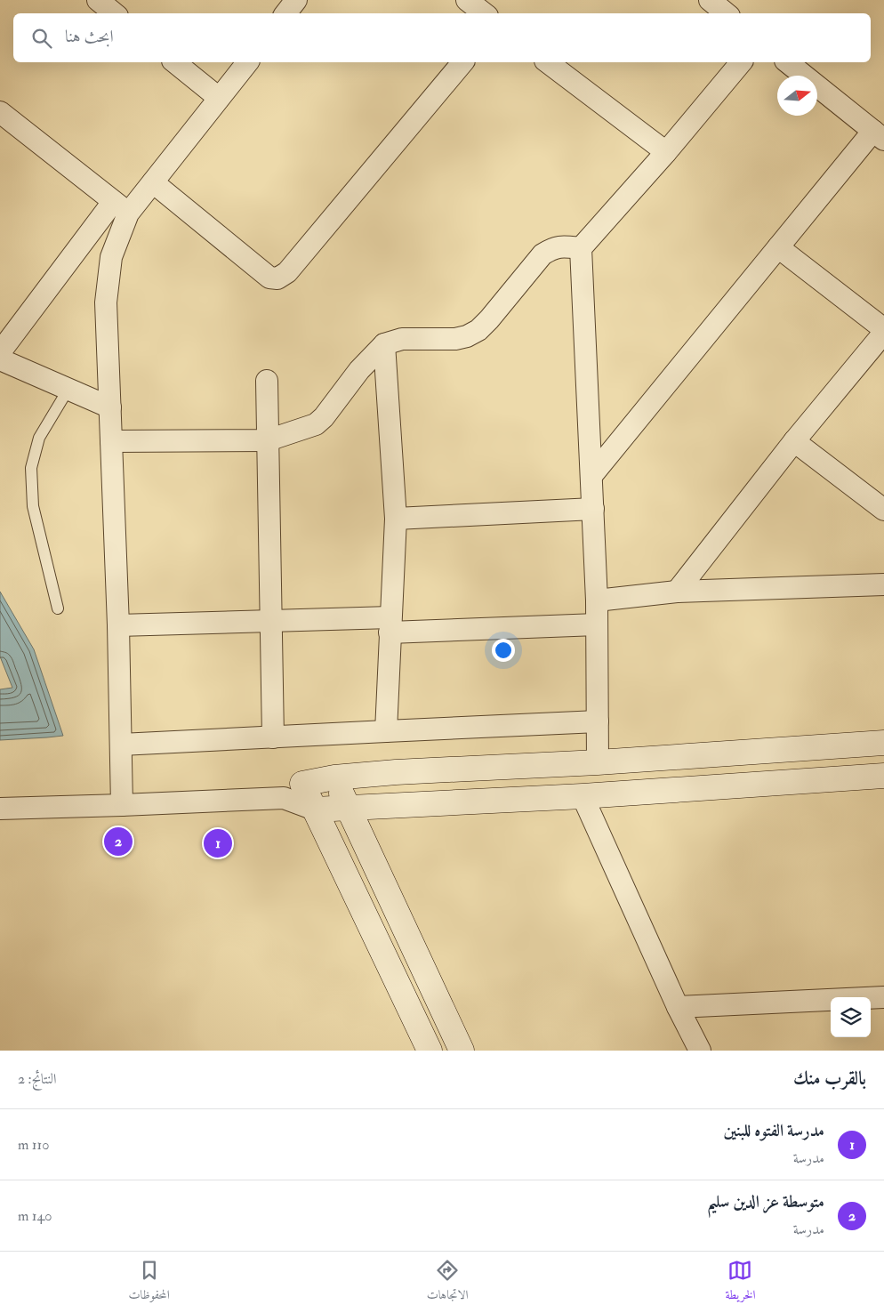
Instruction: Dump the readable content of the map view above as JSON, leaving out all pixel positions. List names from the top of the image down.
{
  "north": "right",
  "page": {
    "search": "ابحث هنا",
    "pins": ["2", "1"],
    "heading": ["بالقرب منك", "النتائج: 2"],
    "list": [
      {
        "mark": "1",
        "name": "مدرسة الفتوه للبنين",
        "note": "مدرسة",
        "value": "110 m"
      },
      {
        "mark": "2",
        "name": "متوسطة عز الدين سليم",
        "note": "مدرسة",
        "value": "140 m"
      }
    ],
    "nav": ["الخريطة", "الاتجاهات", "المحفوظات"]
  }
}
